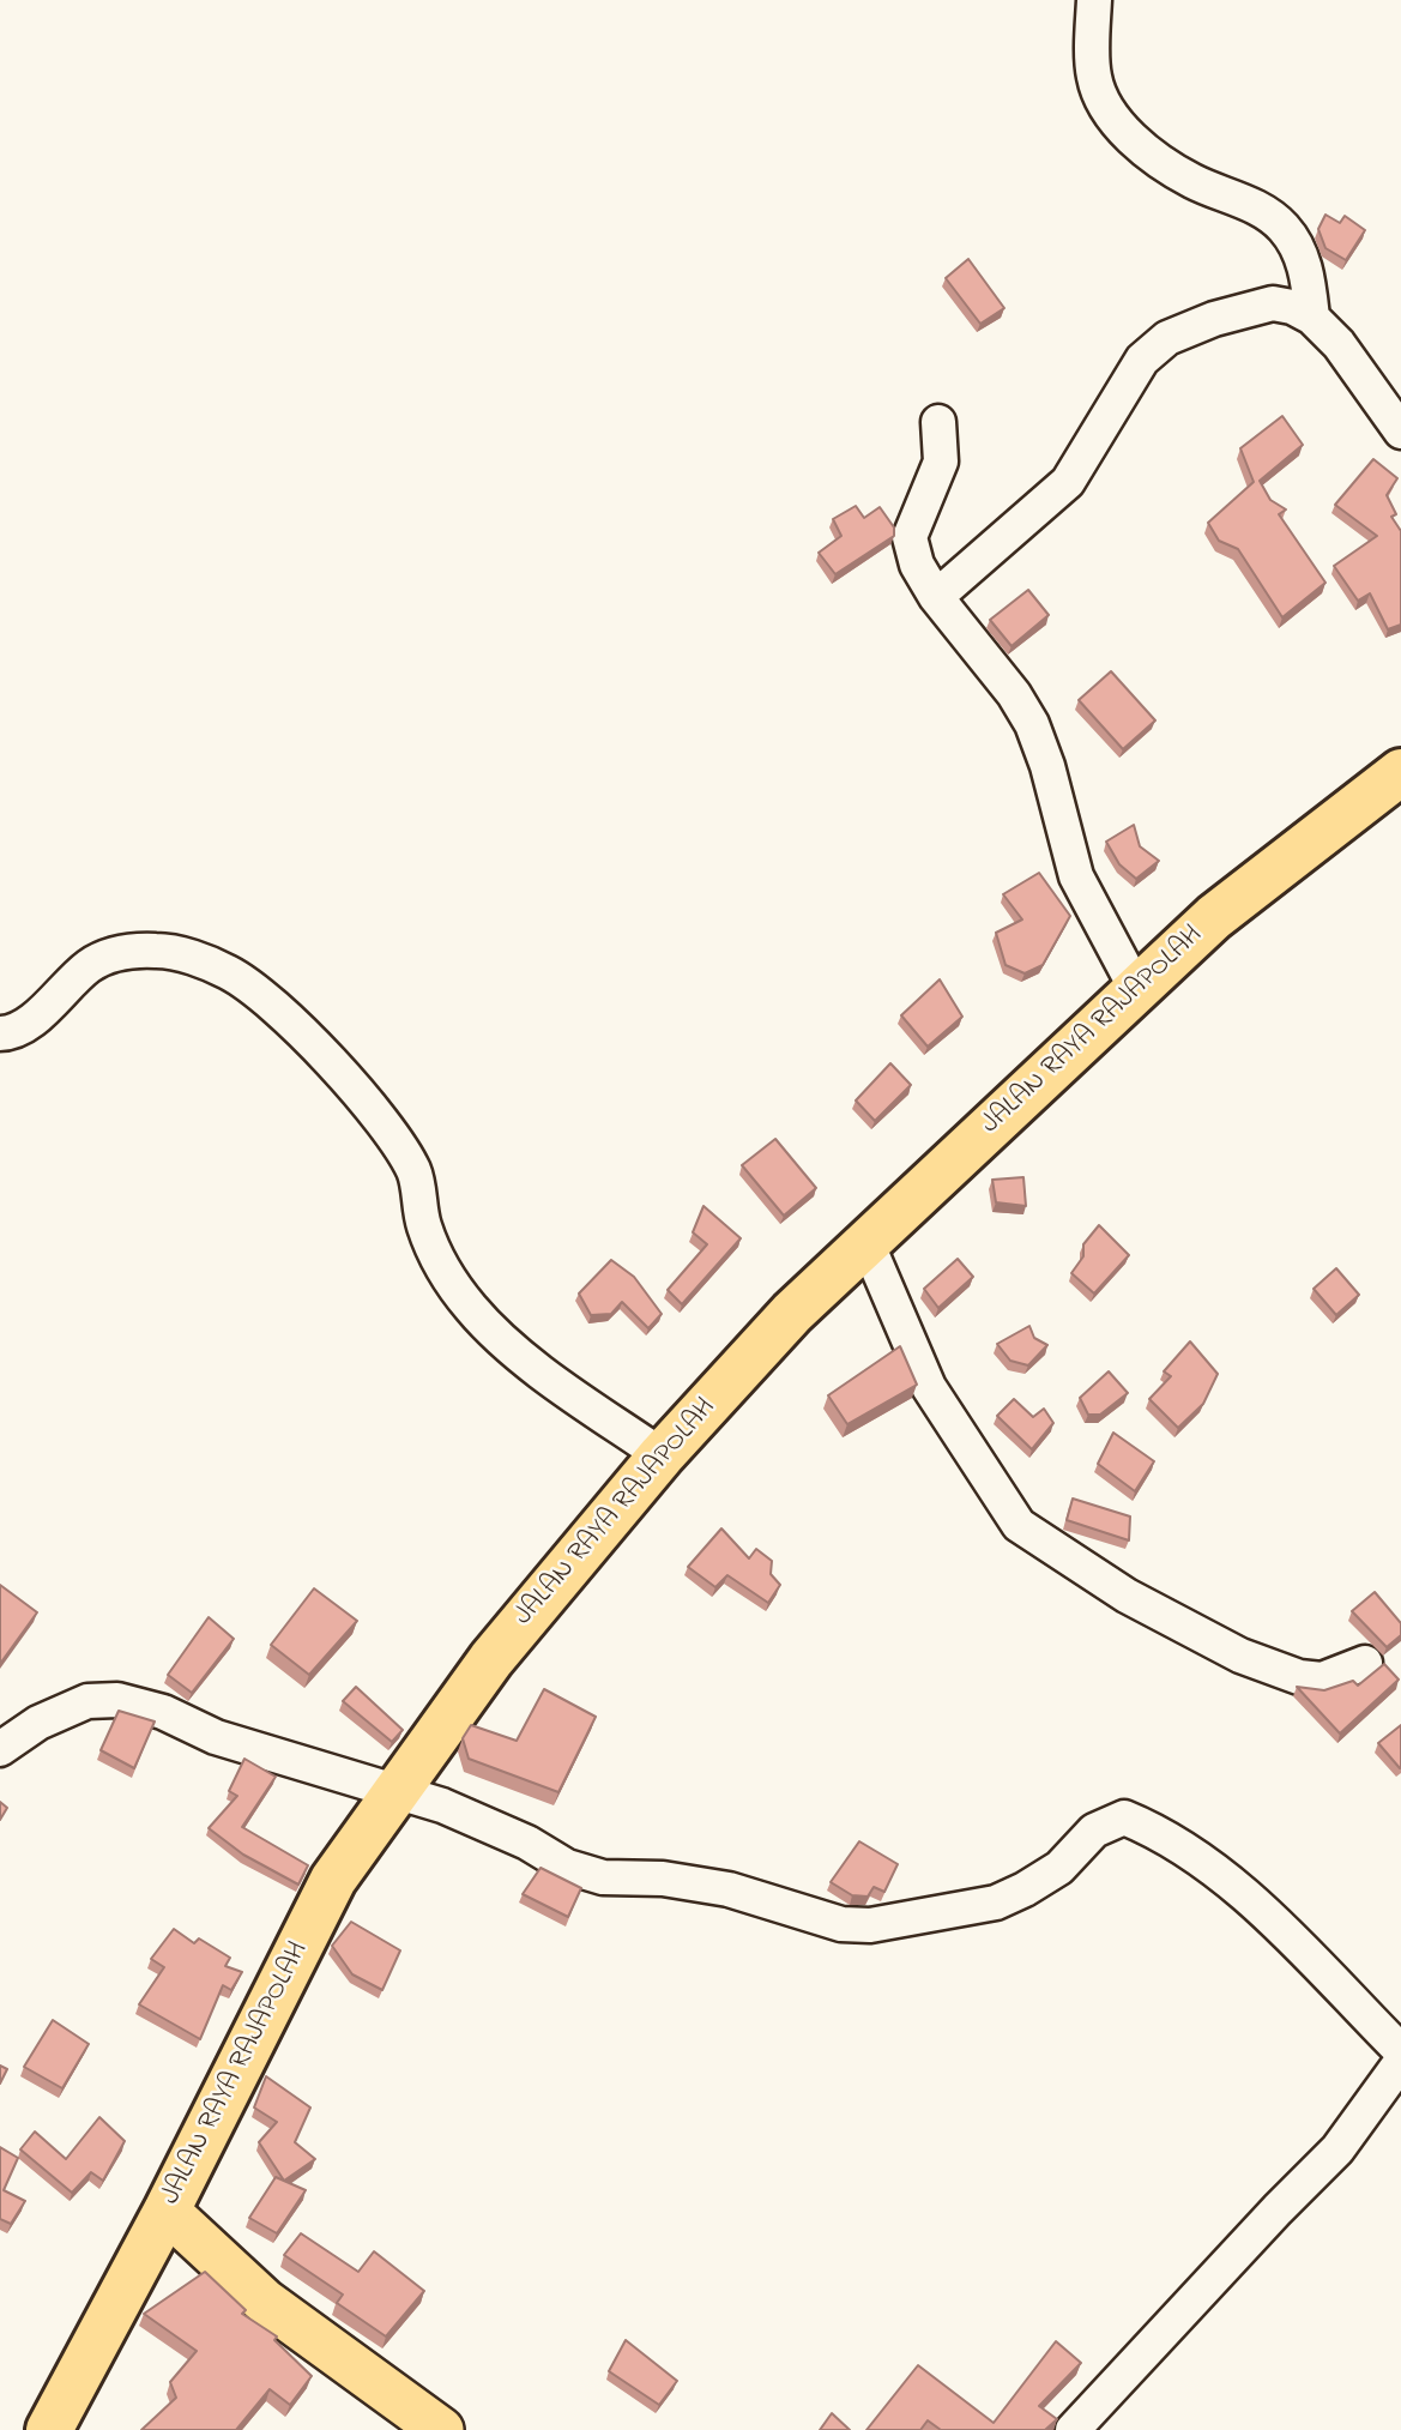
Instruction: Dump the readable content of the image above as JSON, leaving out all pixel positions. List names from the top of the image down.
{
  "streets": {
    "highway": ["JALAN RAYA RAJAPOLAH"]
  }
}
